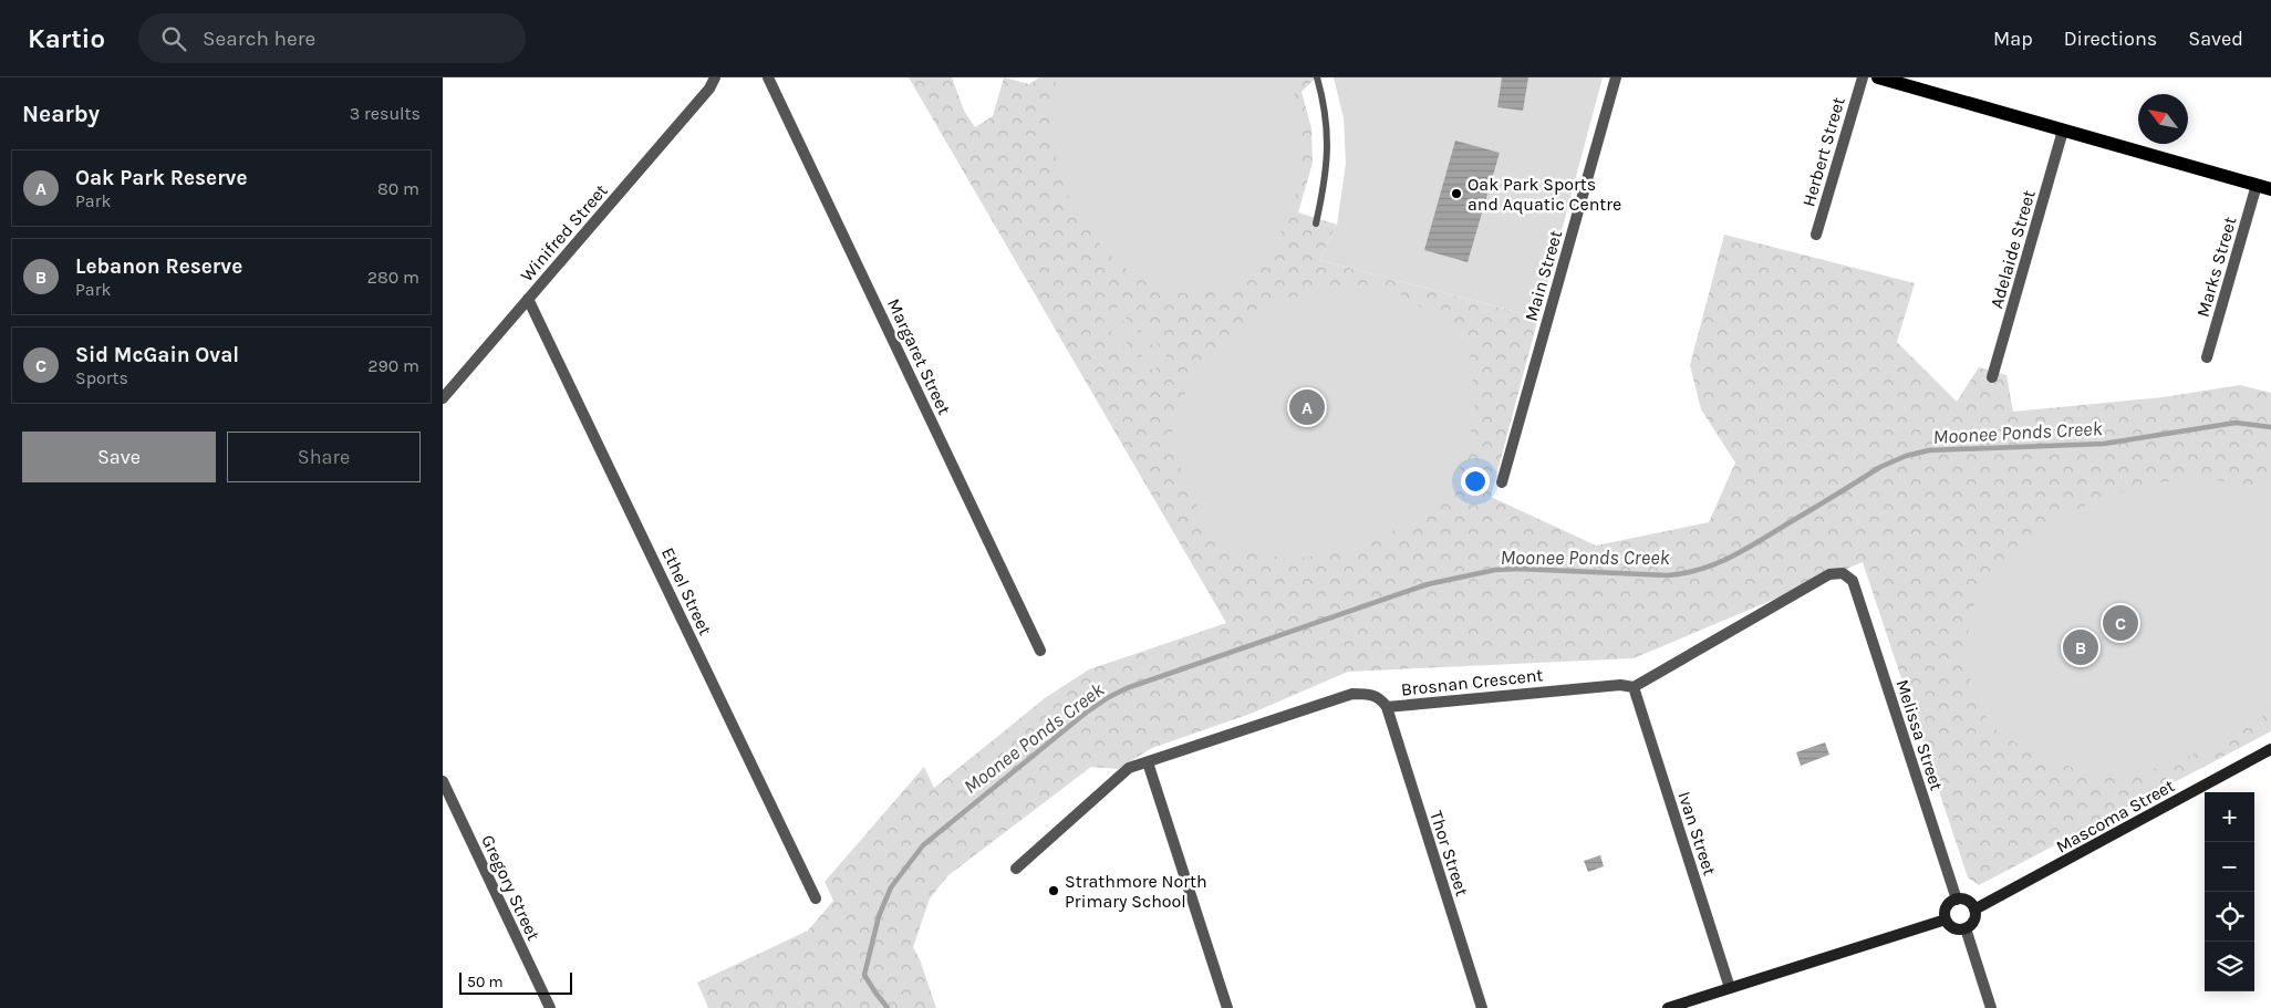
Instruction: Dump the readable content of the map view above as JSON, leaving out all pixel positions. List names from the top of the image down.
{
  "streets": {
    "main road": ["Mascoma Street"],
    "street": [
      "Herbert Street",
      "Winifred Street",
      "Adelaide Street",
      "Marks Street",
      "Main Street",
      "Margaret Street",
      "Ethel Street",
      "Brosnan Crescent",
      "Melissa Street",
      "Ivan Street",
      "Thor Street",
      "Gregory Street"
    ]
  },
  "crossings": [
    ["Winifred Street", "Ethel Street"],
    ["Brosnan Crescent", "Melissa Street"],
    ["Brosnan Crescent", "Ivan Street"],
    ["Brosnan Crescent", "Thor Street"],
    ["Melissa Street", "Mascoma Street"],
    ["Melissa Street", "Ivan Street"]
  ],
  "water": ["Moonee Ponds Creek"],
  "places": ["Oak Park Sports and Aquatic Centre", "Strathmore North Primary School"],
  "scale_bar": "50 m",
  "north": "top left",
  "page": {
    "header": "Kartio",
    "search": "Search here",
    "nav": ["Map", "Directions", "Saved"],
    "heading": ["Nearby", "3 results"],
    "list": [
      {
        "mark": "A",
        "name": "Oak Park Reserve",
        "note": "Park",
        "value": "80 m"
      },
      {
        "mark": "B",
        "name": "Lebanon Reserve",
        "note": "Park",
        "value": "280 m"
      },
      {
        "mark": "C",
        "name": "Sid McGain Oval",
        "note": "Sports",
        "value": "290 m"
      }
    ],
    "pins": ["A", "C", "B"],
    "buttons": ["Save", "Share"],
    "map_buttons": ["+", "−"],
    "scale": "50 m"
  }
}
